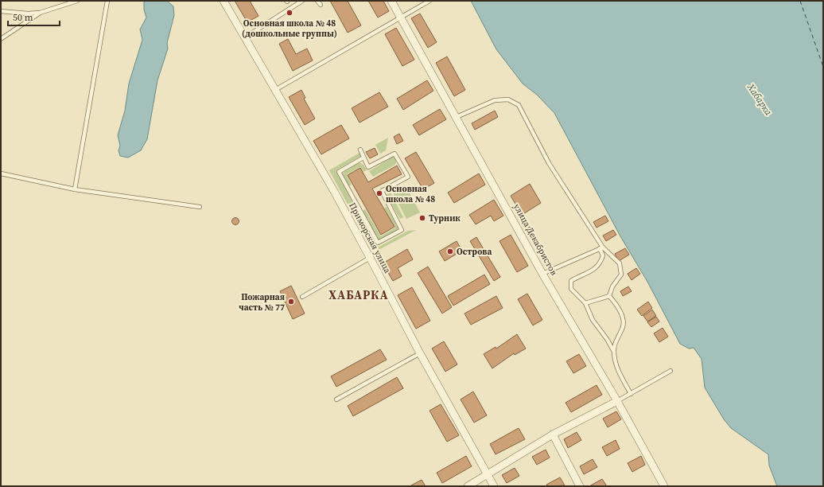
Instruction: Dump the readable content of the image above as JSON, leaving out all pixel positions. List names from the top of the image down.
{
  "streets": {
    "street": ["Приморская улица", "улица Декабристов"]
  },
  "districts": ["ХАБАРКА"],
  "water": ["Хабарка"],
  "places": [
    "Основная школа № 48 (дошкольные группы)",
    "Основная школа № 48",
    "Турник",
    "Острова",
    "Пожарная часть № 77"
  ],
  "scale_bar": "50 m"
}
